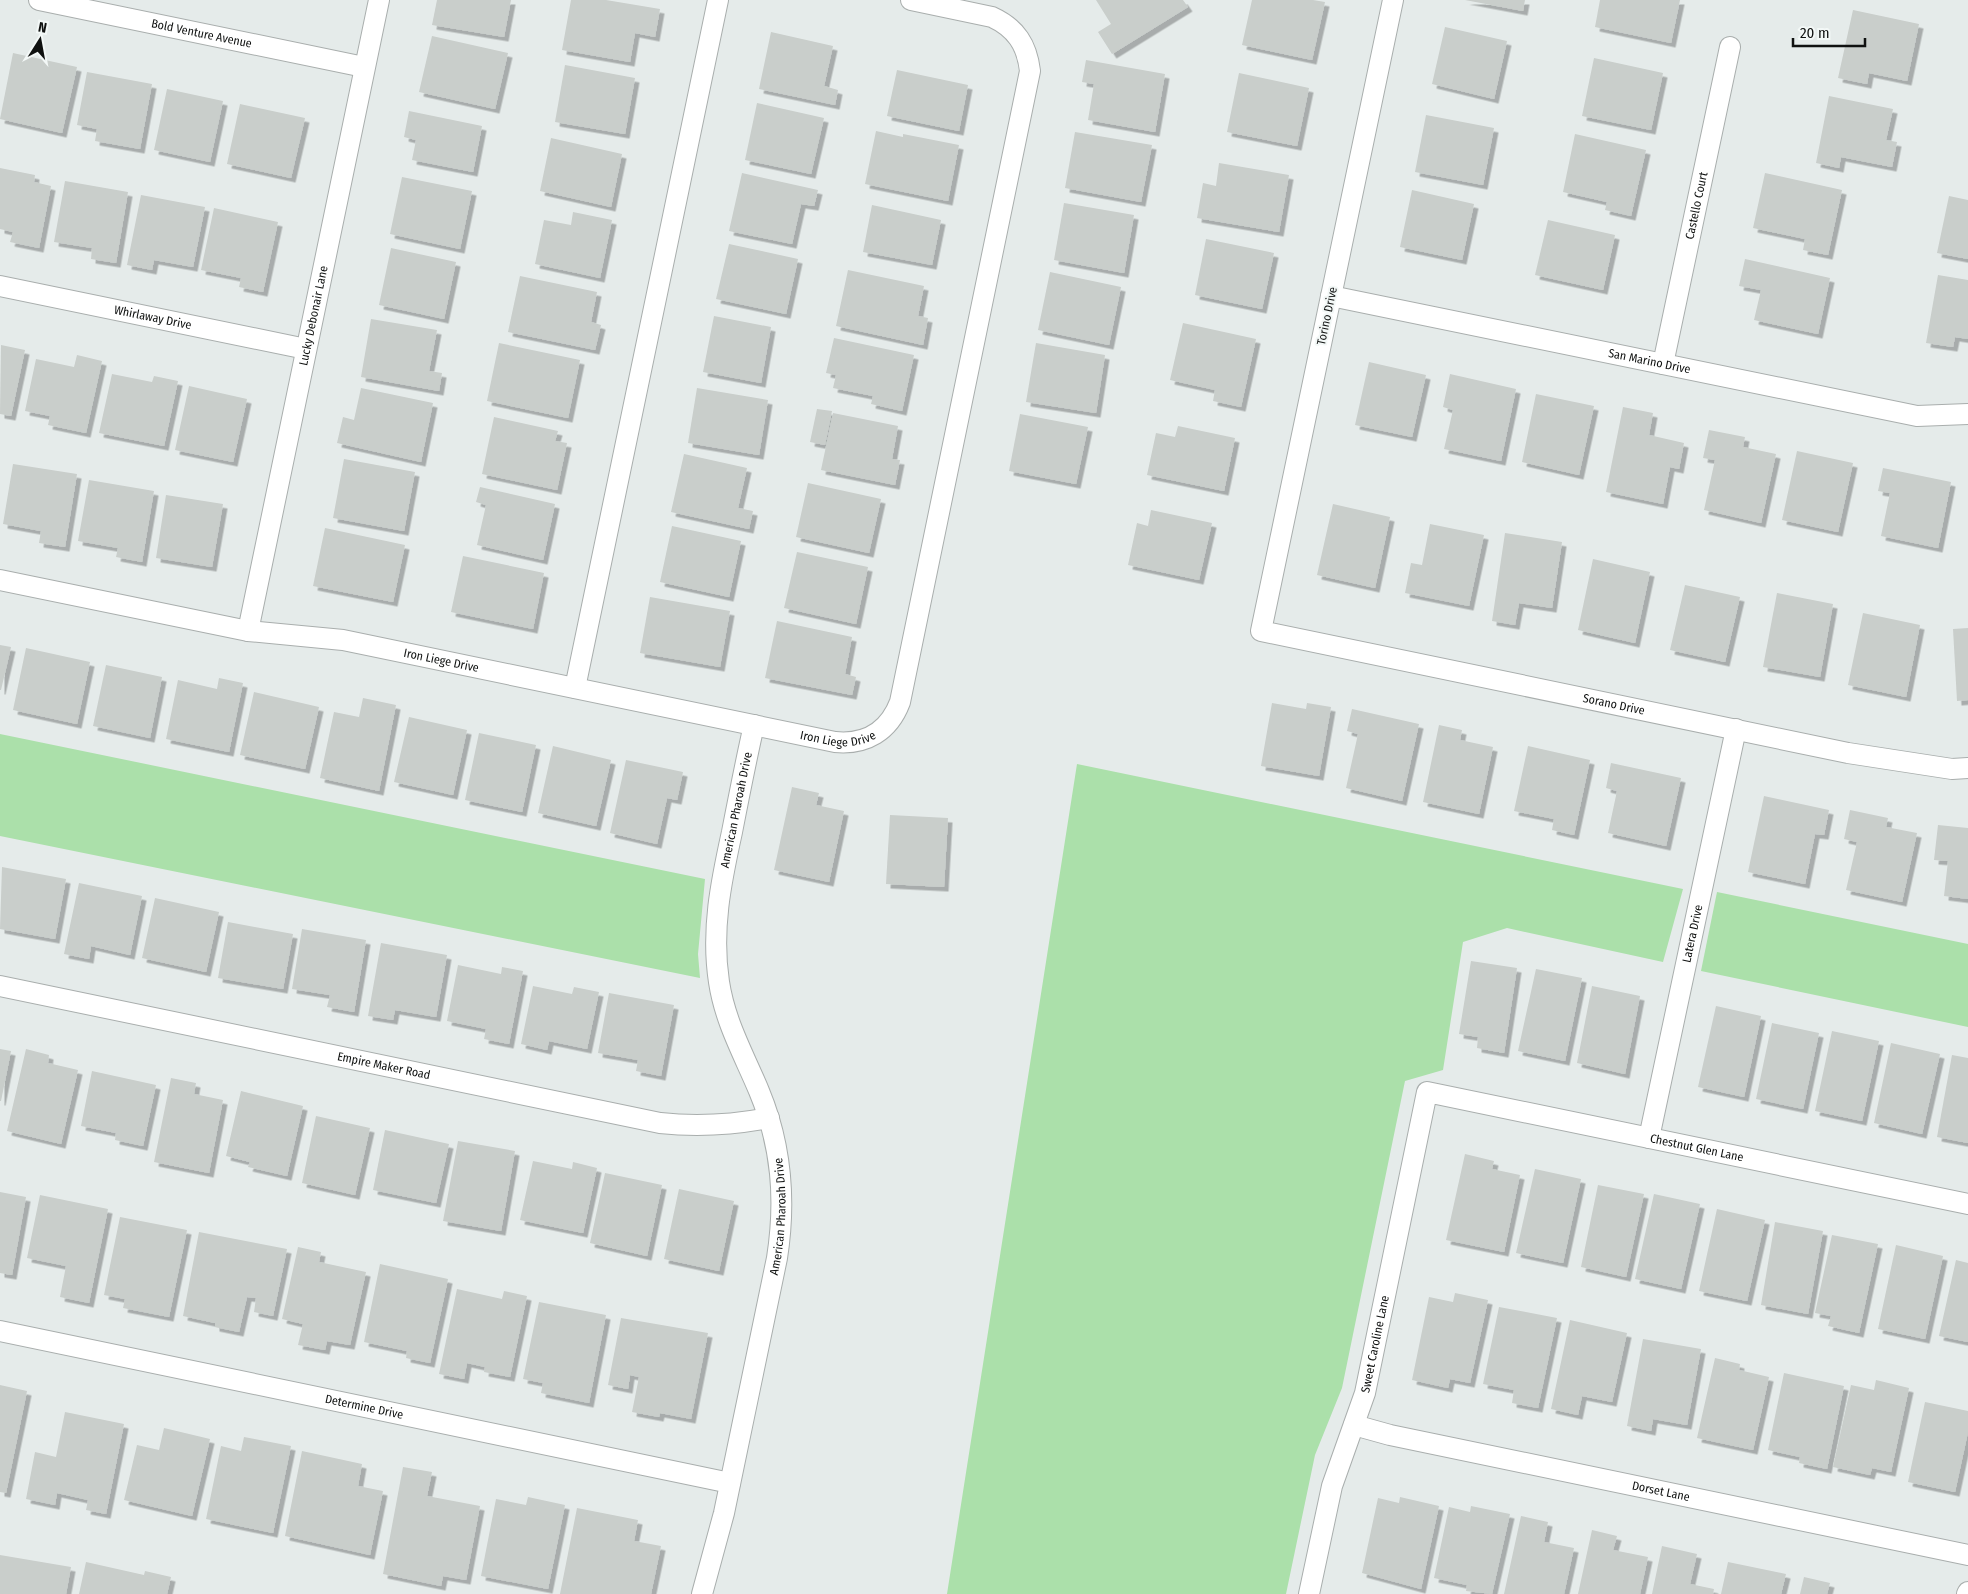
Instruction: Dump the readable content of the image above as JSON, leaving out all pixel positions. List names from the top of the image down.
{
  "streets": {
    "street": [
      "Bold Venture Avenue",
      "Castello Court",
      "Lucky Debonair Lane",
      "Torino Drive",
      "Whirlaway Drive",
      "San Marino Drive",
      "Iron Liege Drive",
      "Sorano Drive",
      "American Pharoah Drive",
      "Latera Drive",
      "Empire Maker Road",
      "Chestnut Glen Lane",
      "Sweet Caroline Lane",
      "Determine Drive",
      "Dorset Lane"
    ]
  },
  "crossings": [
    ["Bold Venture Avenue", "Lucky Debonair Lane"],
    ["Castello Court", "San Marino Drive"],
    ["Lucky Debonair Lane", "Whirlaway Drive"],
    ["Lucky Debonair Lane", "Iron Liege Drive"],
    ["Torino Drive", "San Marino Drive"],
    ["Torino Drive", "Sorano Drive"],
    ["Iron Liege Drive", "American Pharoah Drive"],
    ["Sorano Drive", "Latera Drive"],
    ["American Pharoah Drive", "Empire Maker Road"],
    ["American Pharoah Drive", "Determine Drive"],
    ["Latera Drive", "Chestnut Glen Lane"],
    ["Chestnut Glen Lane", "Sweet Caroline Lane"],
    ["Sweet Caroline Lane", "Dorset Lane"]
  ],
  "scale_bar": "20 m",
  "north": "top"
}
